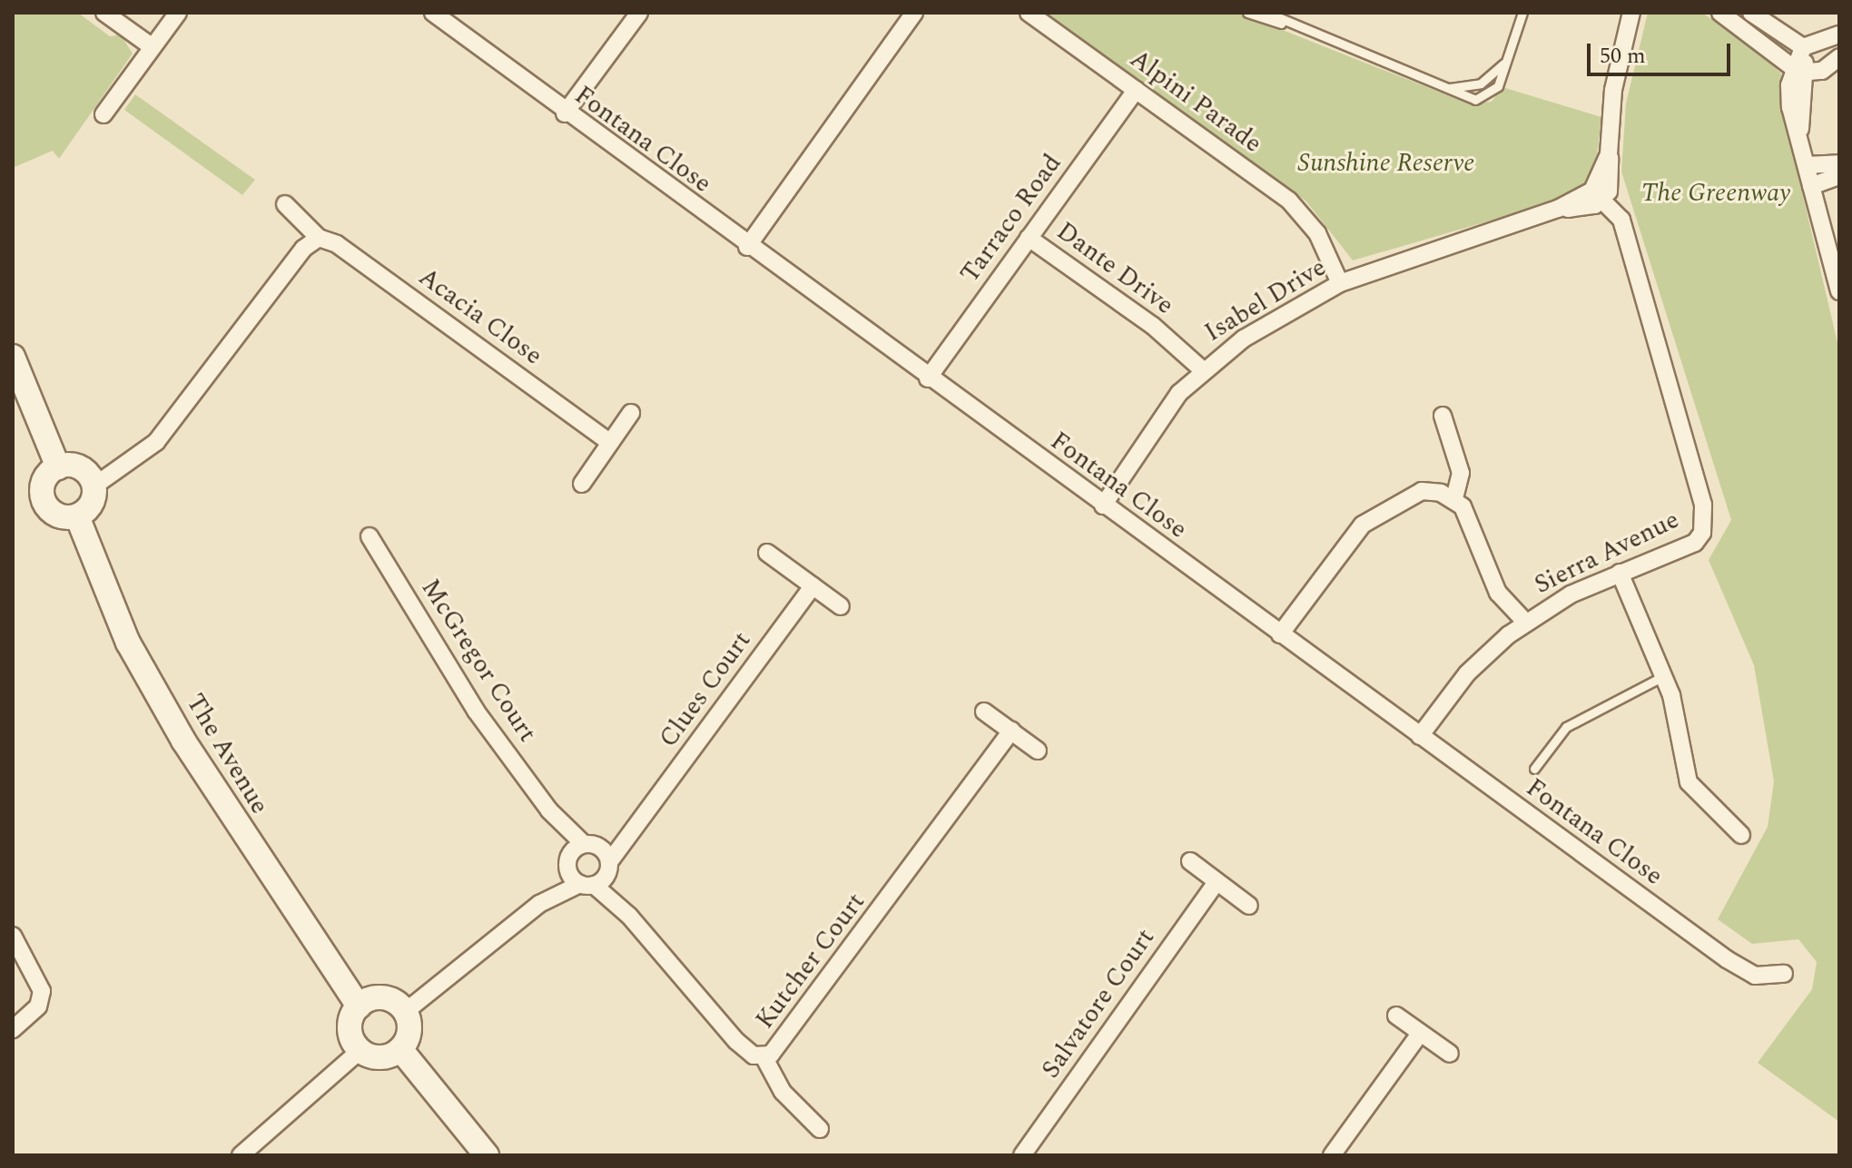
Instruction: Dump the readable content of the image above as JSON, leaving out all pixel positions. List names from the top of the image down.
{
  "streets": {
    "street": [
      "Alpini Parade",
      "Fontana Close",
      "Tarraco Road",
      "Dante Drive",
      "Isabel Drive",
      "Acacia Close",
      "Sierra Avenue",
      "McGregor Court",
      "Clues Court",
      "The Avenue",
      "Kutcher Court",
      "Salvatore Court"
    ]
  },
  "crossings": [
    ["Alpini Parade", "Tarraco Road"],
    ["Alpini Parade", "Isabel Drive"],
    ["Fontana Close", "Tarraco Road"],
    ["Fontana Close", "Isabel Drive"],
    ["Fontana Close", "Sierra Avenue"],
    ["Tarraco Road", "Dante Drive"],
    ["Dante Drive", "Isabel Drive"],
    ["Isabel Drive", "Sierra Avenue"],
    ["McGregor Court", "Clues Court"],
    ["McGregor Court", "Kutcher Court"],
    ["Clues Court", "Kutcher Court"]
  ],
  "parks": ["Sunshine Reserve", "The Greenway"],
  "scale_bar": "50 m"
}
